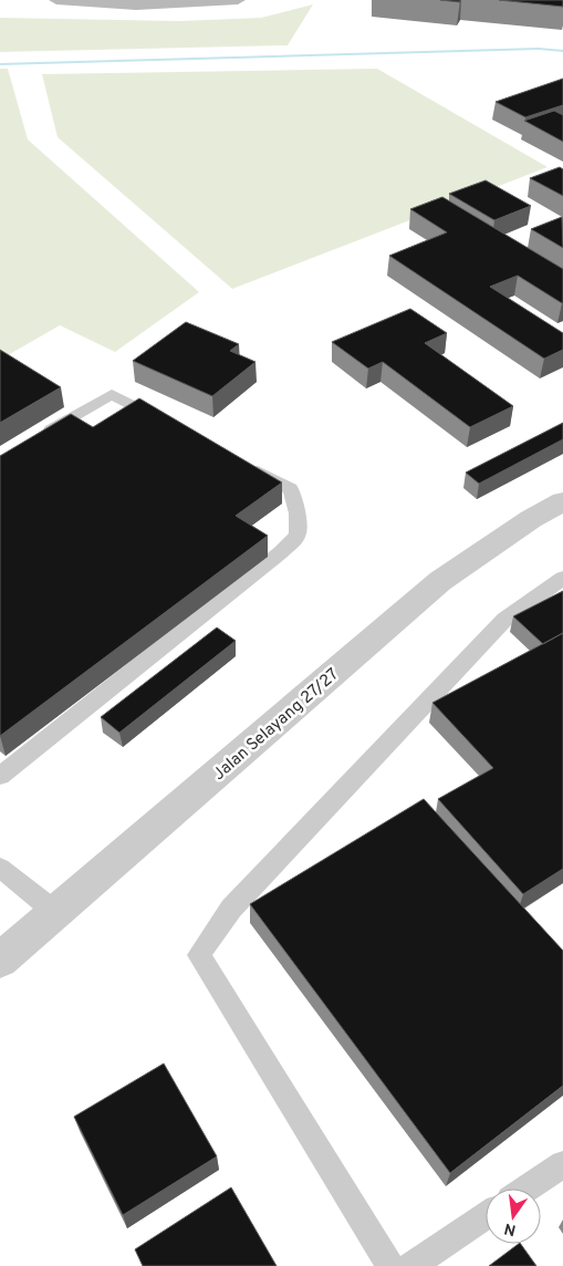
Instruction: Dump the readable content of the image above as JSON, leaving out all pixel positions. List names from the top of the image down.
{
  "streets": {
    "street": ["Jalan Selayang 27/27"]
  },
  "north": "bottom"
}
